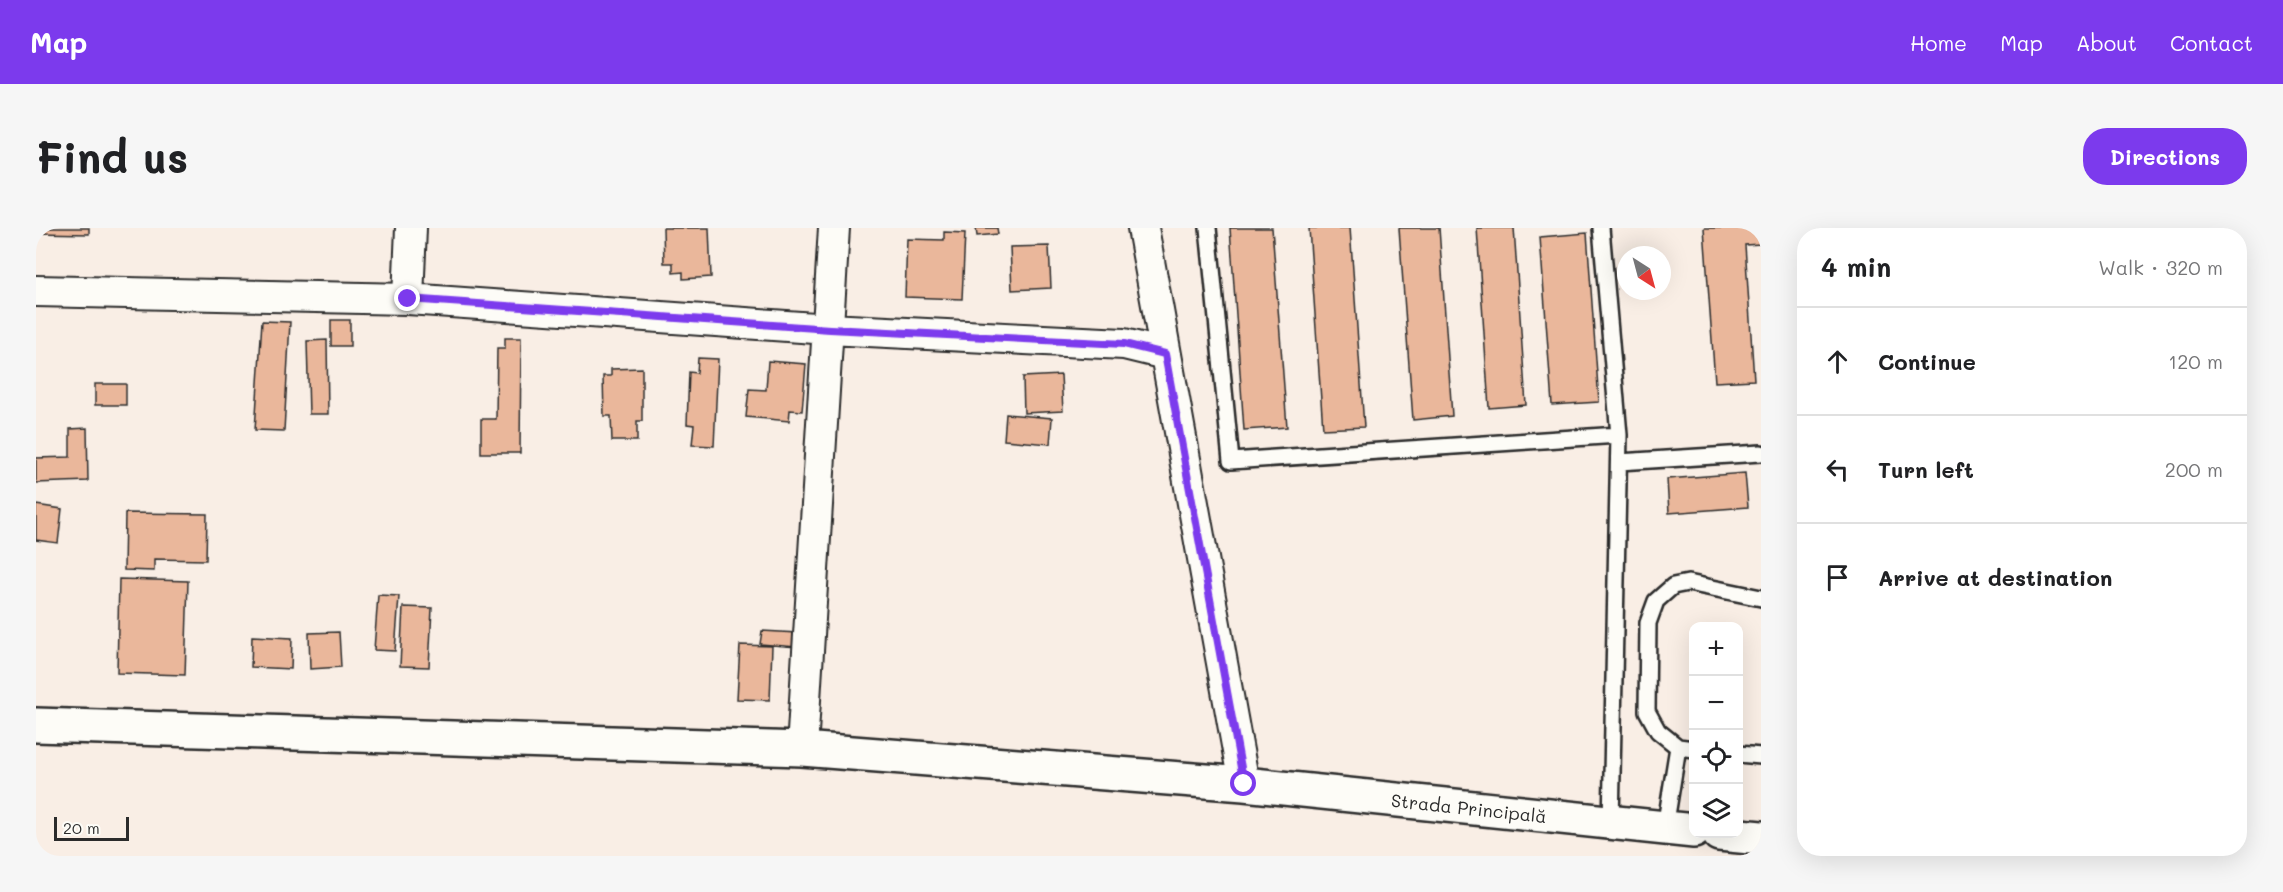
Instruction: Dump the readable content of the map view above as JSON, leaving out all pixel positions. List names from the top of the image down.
{
  "streets": {
    "main road": ["Strada Principală"]
  },
  "scale_bar": "20 m",
  "north": "bottom right",
  "page": {
    "header": "Map",
    "nav": [
      "Home",
      "Map",
      "About",
      "Contact"
    ],
    "buttons": "Directions",
    "title": "Find us",
    "heading": ["4 min", "Walk · 320 m"],
    "list": [
      ["Continue", "120 m"],
      ["Turn left", "200 m"],
      "Arrive at destination"
    ],
    "map_buttons": ["+", "−"],
    "scale": "20 m"
  }
}
